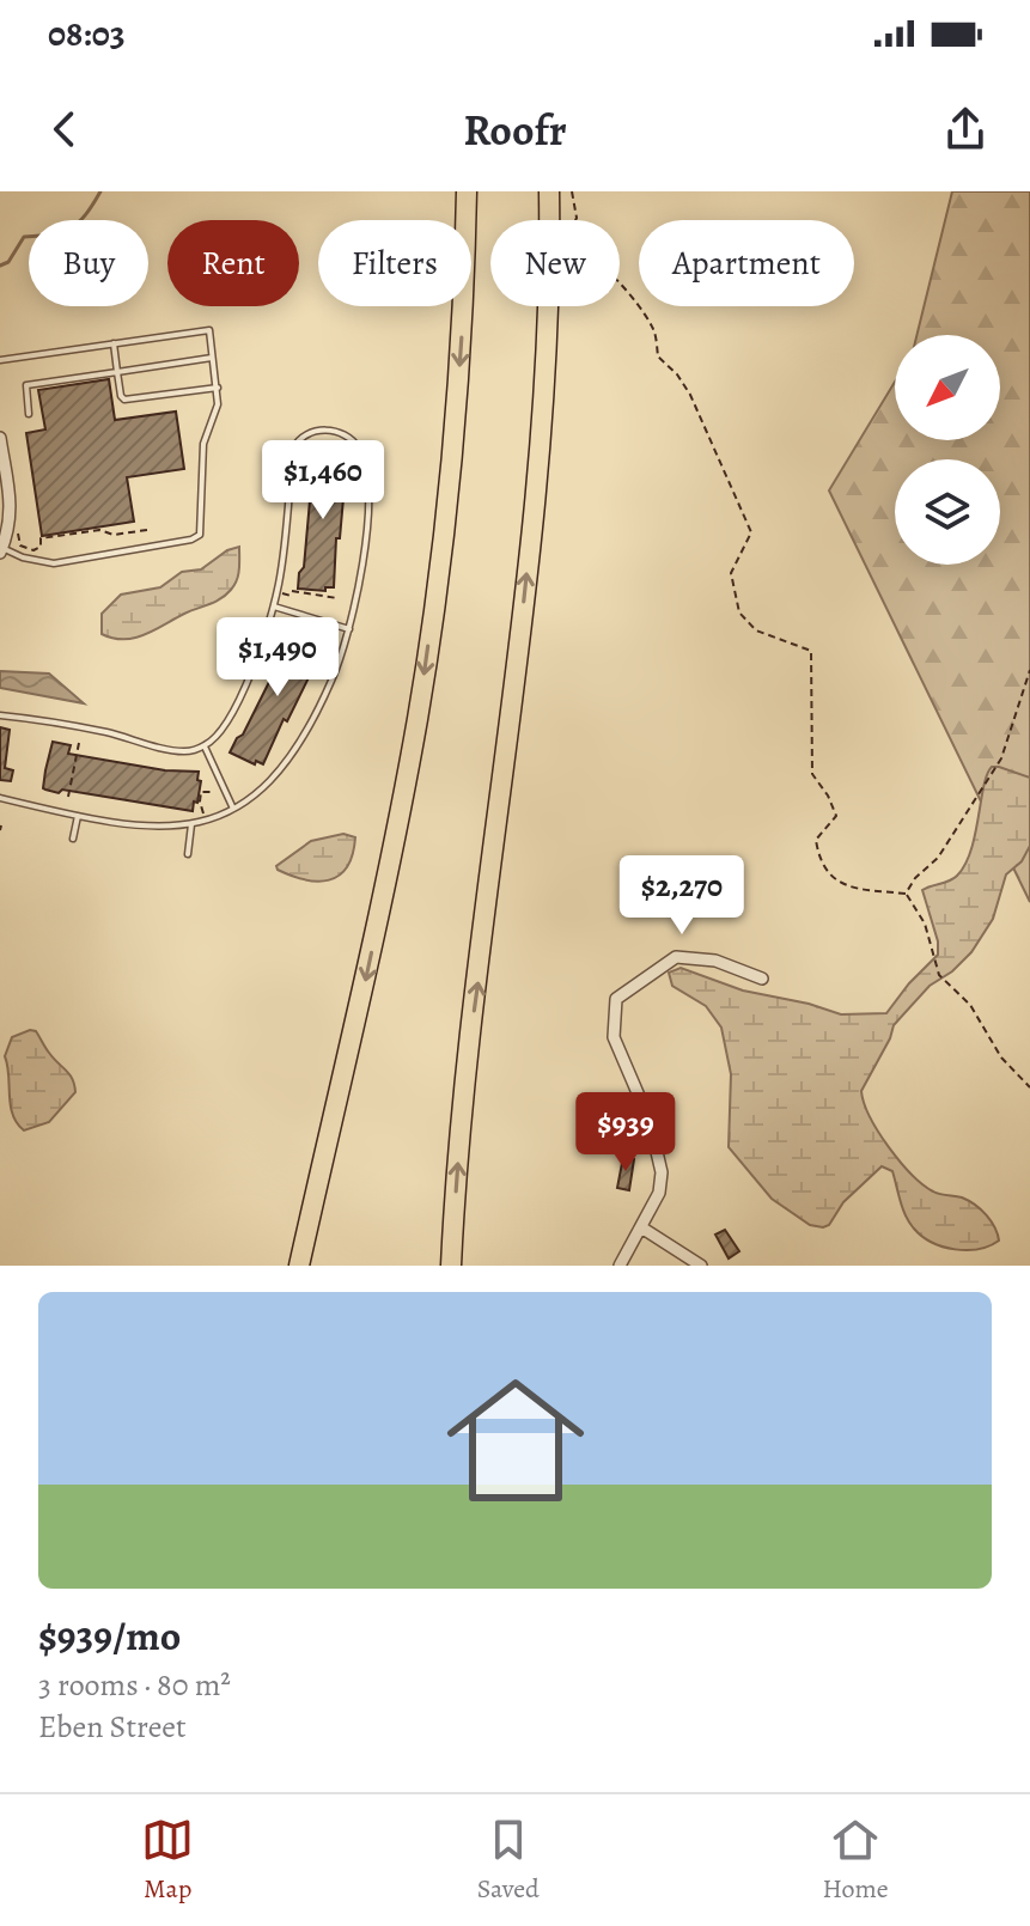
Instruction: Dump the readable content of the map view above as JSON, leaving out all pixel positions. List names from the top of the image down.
{
  "north": "bottom left",
  "page": {
    "status": "08:03",
    "header": "Roofr",
    "chip": [
      "Buy",
      "Rent",
      "Filters",
      "New",
      "Apartment"
    ],
    "price": [
      "$1,460",
      "$1,490",
      "$2,270",
      "$939"
    ],
    "list": [
      {
        "name": "$939/mo",
        "note": "3 rooms · 80 m² · Eben Street"
      }
    ],
    "tabs": ["Map", "Saved", "Home"]
  }
}
